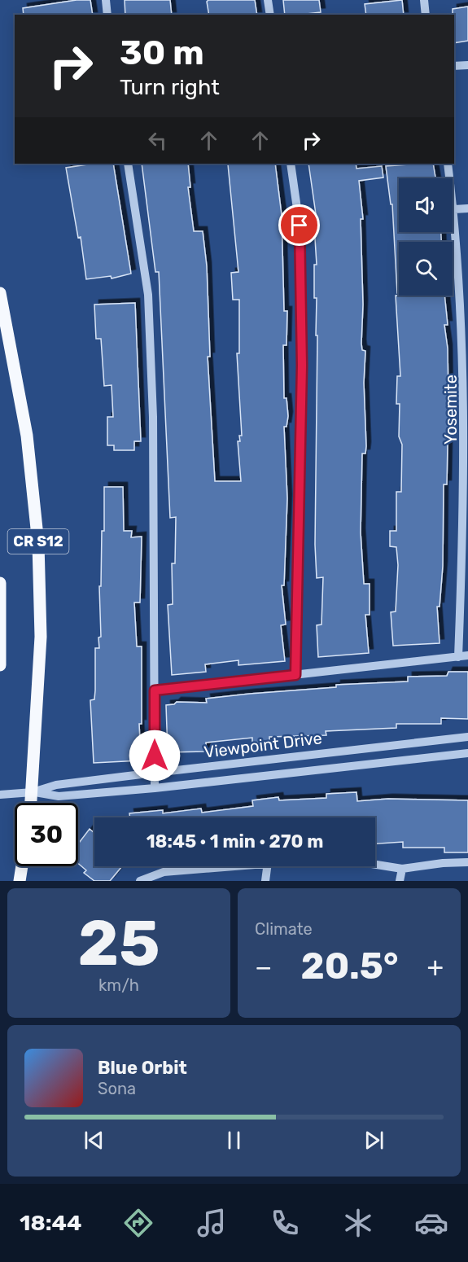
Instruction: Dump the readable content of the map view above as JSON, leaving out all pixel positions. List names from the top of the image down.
{
  "streets": {
    "main road": ["CR S12"],
    "street": ["Yosemite", "Viewpoint Drive"]
  },
  "crossings": [
    ["CR S12", "Viewpoint Drive"]
  ],
  "page": {
    "turn": ["30 m", "Turn right"],
    "limit": "30",
    "trip": "18:45 · 1 min · 270 m",
    "tile": [
      ["25", "km/h"],
      "Climate"
    ],
    "heat": ["−", "20.5°", "+"],
    "song": ["Blue Orbit", "Sona"],
    "tabs": "18:44"
  }
}
